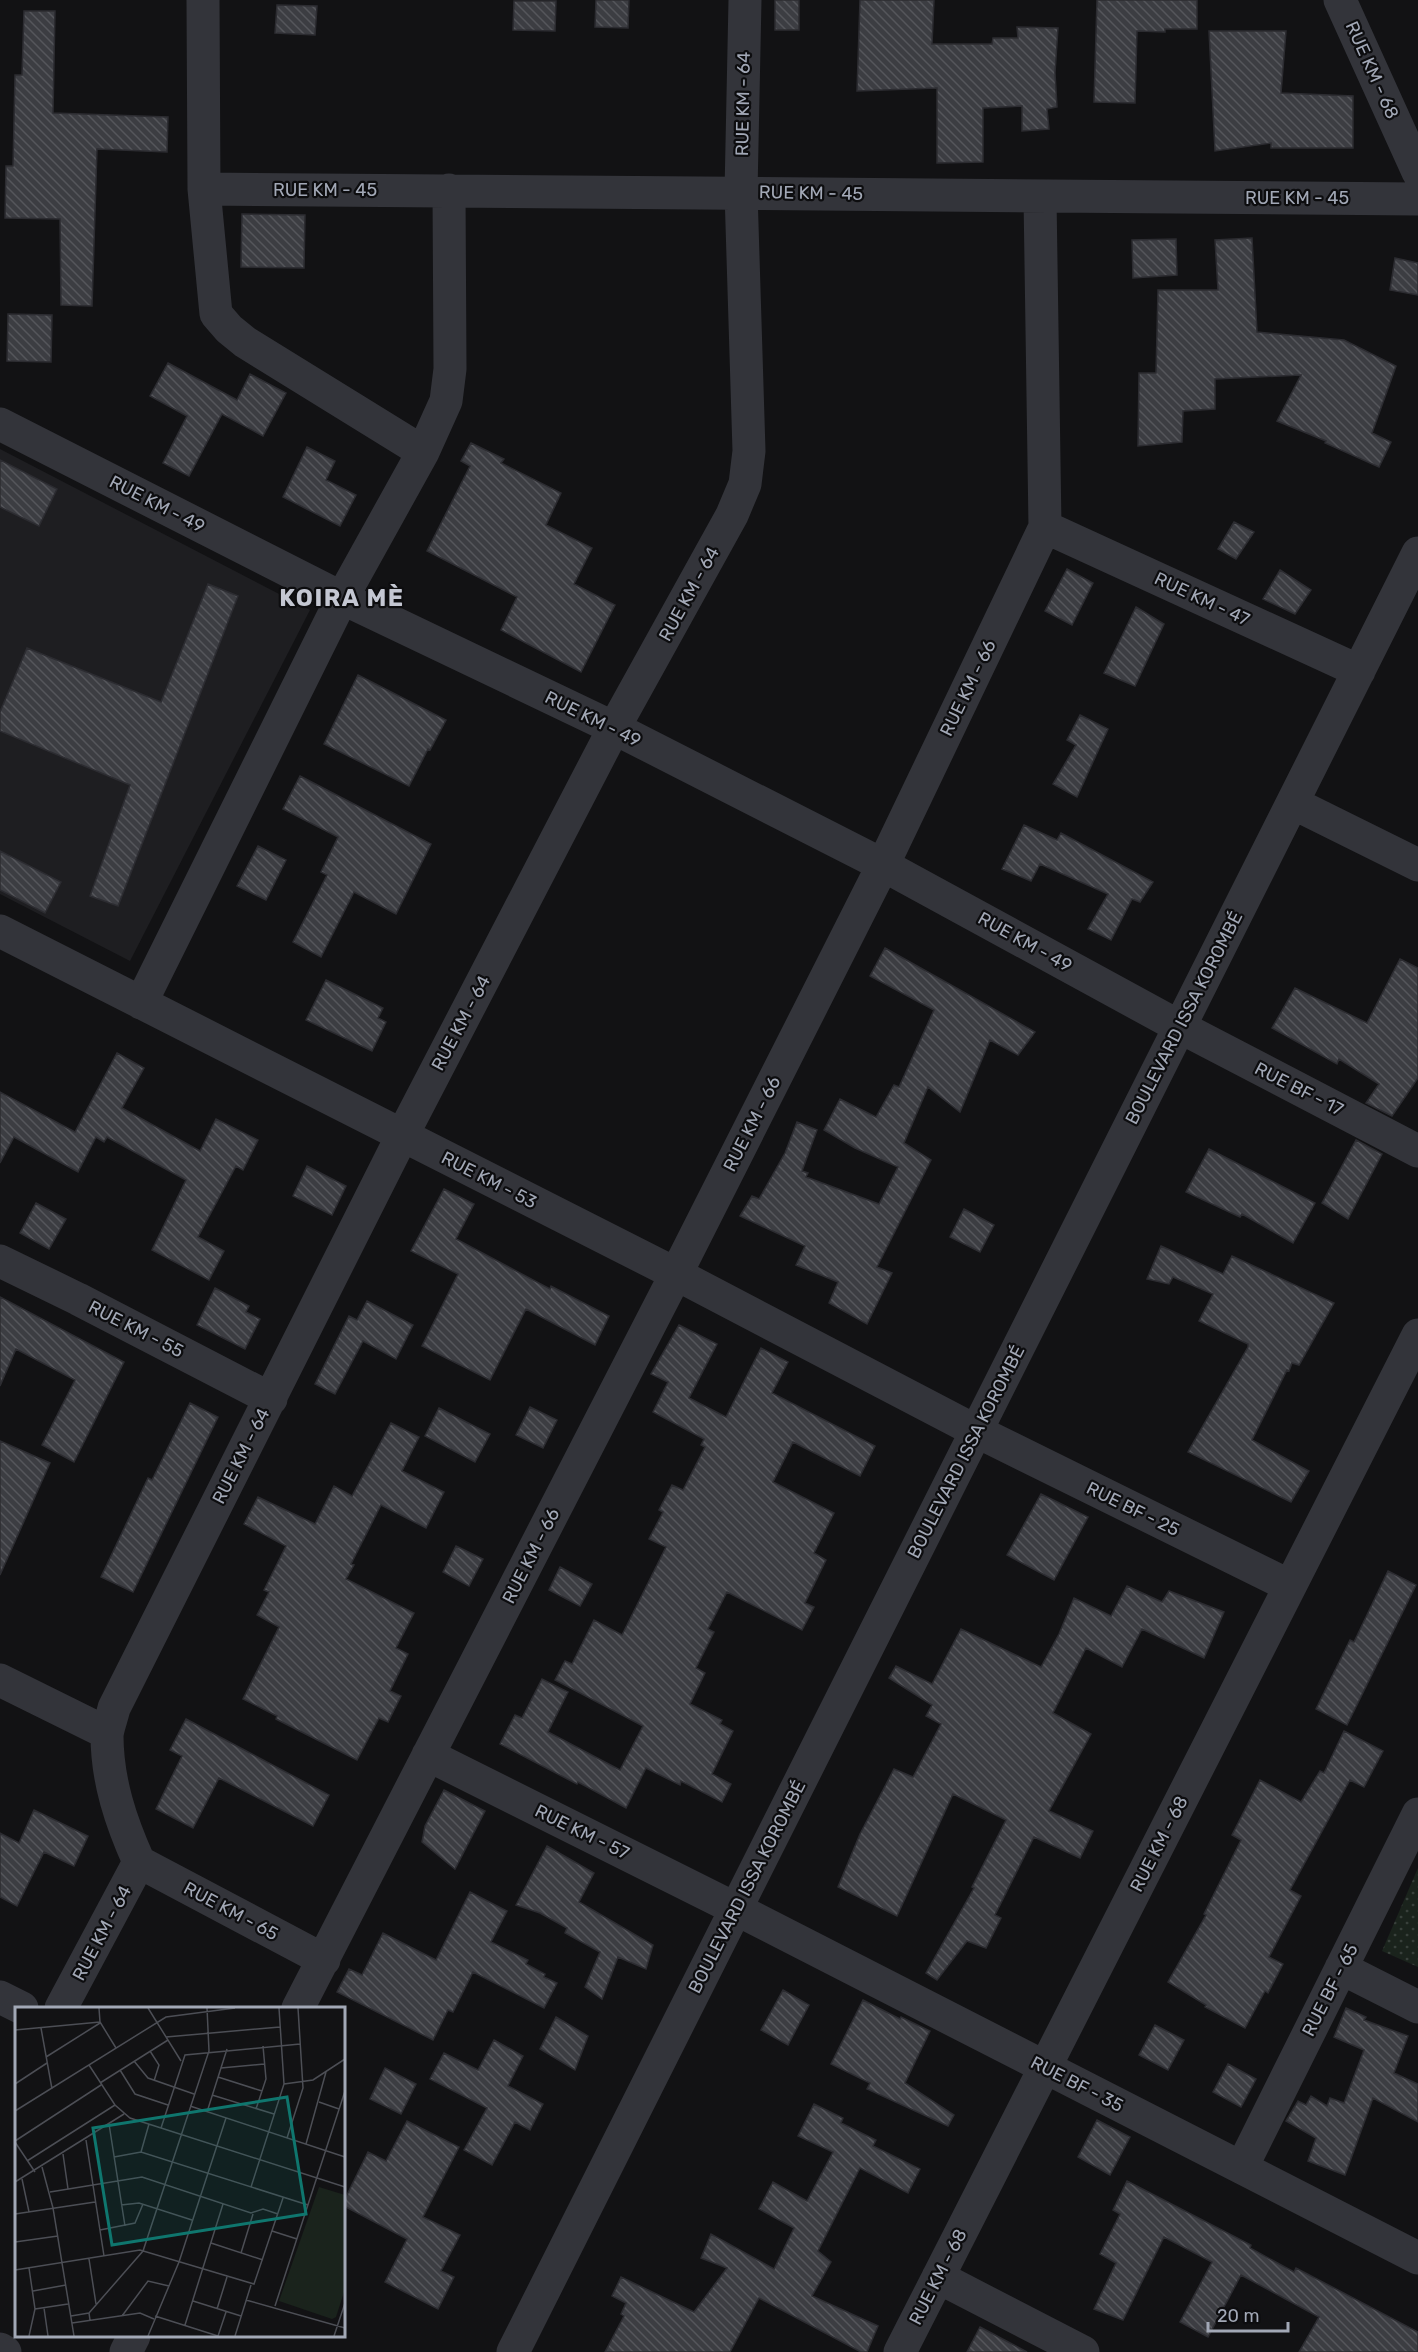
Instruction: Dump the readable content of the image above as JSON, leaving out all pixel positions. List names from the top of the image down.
{
  "streets": {
    "street": [
      "RUE KM - 68",
      "RUE KM - 64",
      "RUE KM - 45",
      "RUE KM - 49",
      "RUE KM - 47",
      "RUE KM - 66",
      "BOULEVARD ISSA KOROMBÉ",
      "RUE BF - 17",
      "RUE KM - 53",
      "RUE KM - 55",
      "RUE BF - 25",
      "RUE KM - 57",
      "RUE KM - 65",
      "RUE BF - 65",
      "RUE BF - 35"
    ]
  },
  "crossings": [
    ["RUE KM - 68", "RUE BF - 25"],
    ["RUE KM - 68", "RUE BF - 35"],
    ["RUE KM - 64", "RUE KM - 45"],
    ["RUE KM - 64", "RUE KM - 49"],
    ["RUE KM - 64", "RUE KM - 53"],
    ["RUE KM - 64", "RUE KM - 55"],
    ["RUE KM - 64", "RUE KM - 65"],
    ["RUE KM - 45", "RUE KM - 66"],
    ["RUE KM - 49", "RUE KM - 66"],
    ["RUE KM - 49", "BOULEVARD ISSA KOROMBÉ"],
    ["RUE KM - 49", "RUE BF - 17"],
    ["RUE KM - 47", "RUE KM - 66"],
    ["RUE KM - 47", "BOULEVARD ISSA KOROMBÉ"],
    ["RUE KM - 66", "RUE KM - 53"],
    ["RUE KM - 66", "RUE KM - 57"],
    ["RUE KM - 66", "RUE KM - 65"],
    ["BOULEVARD ISSA KOROMBÉ", "RUE BF - 17"],
    ["BOULEVARD ISSA KOROMBÉ", "RUE KM - 53"],
    ["BOULEVARD ISSA KOROMBÉ", "RUE BF - 25"],
    ["BOULEVARD ISSA KOROMBÉ", "RUE KM - 57"],
    ["BOULEVARD ISSA KOROMBÉ", "RUE BF - 35"],
    ["RUE KM - 53", "RUE BF - 25"],
    ["RUE KM - 57", "RUE BF - 35"],
    ["RUE BF - 65", "RUE BF - 35"]
  ],
  "districts": ["KOIRA MÈ"],
  "scale_bar": "20 m"
}
